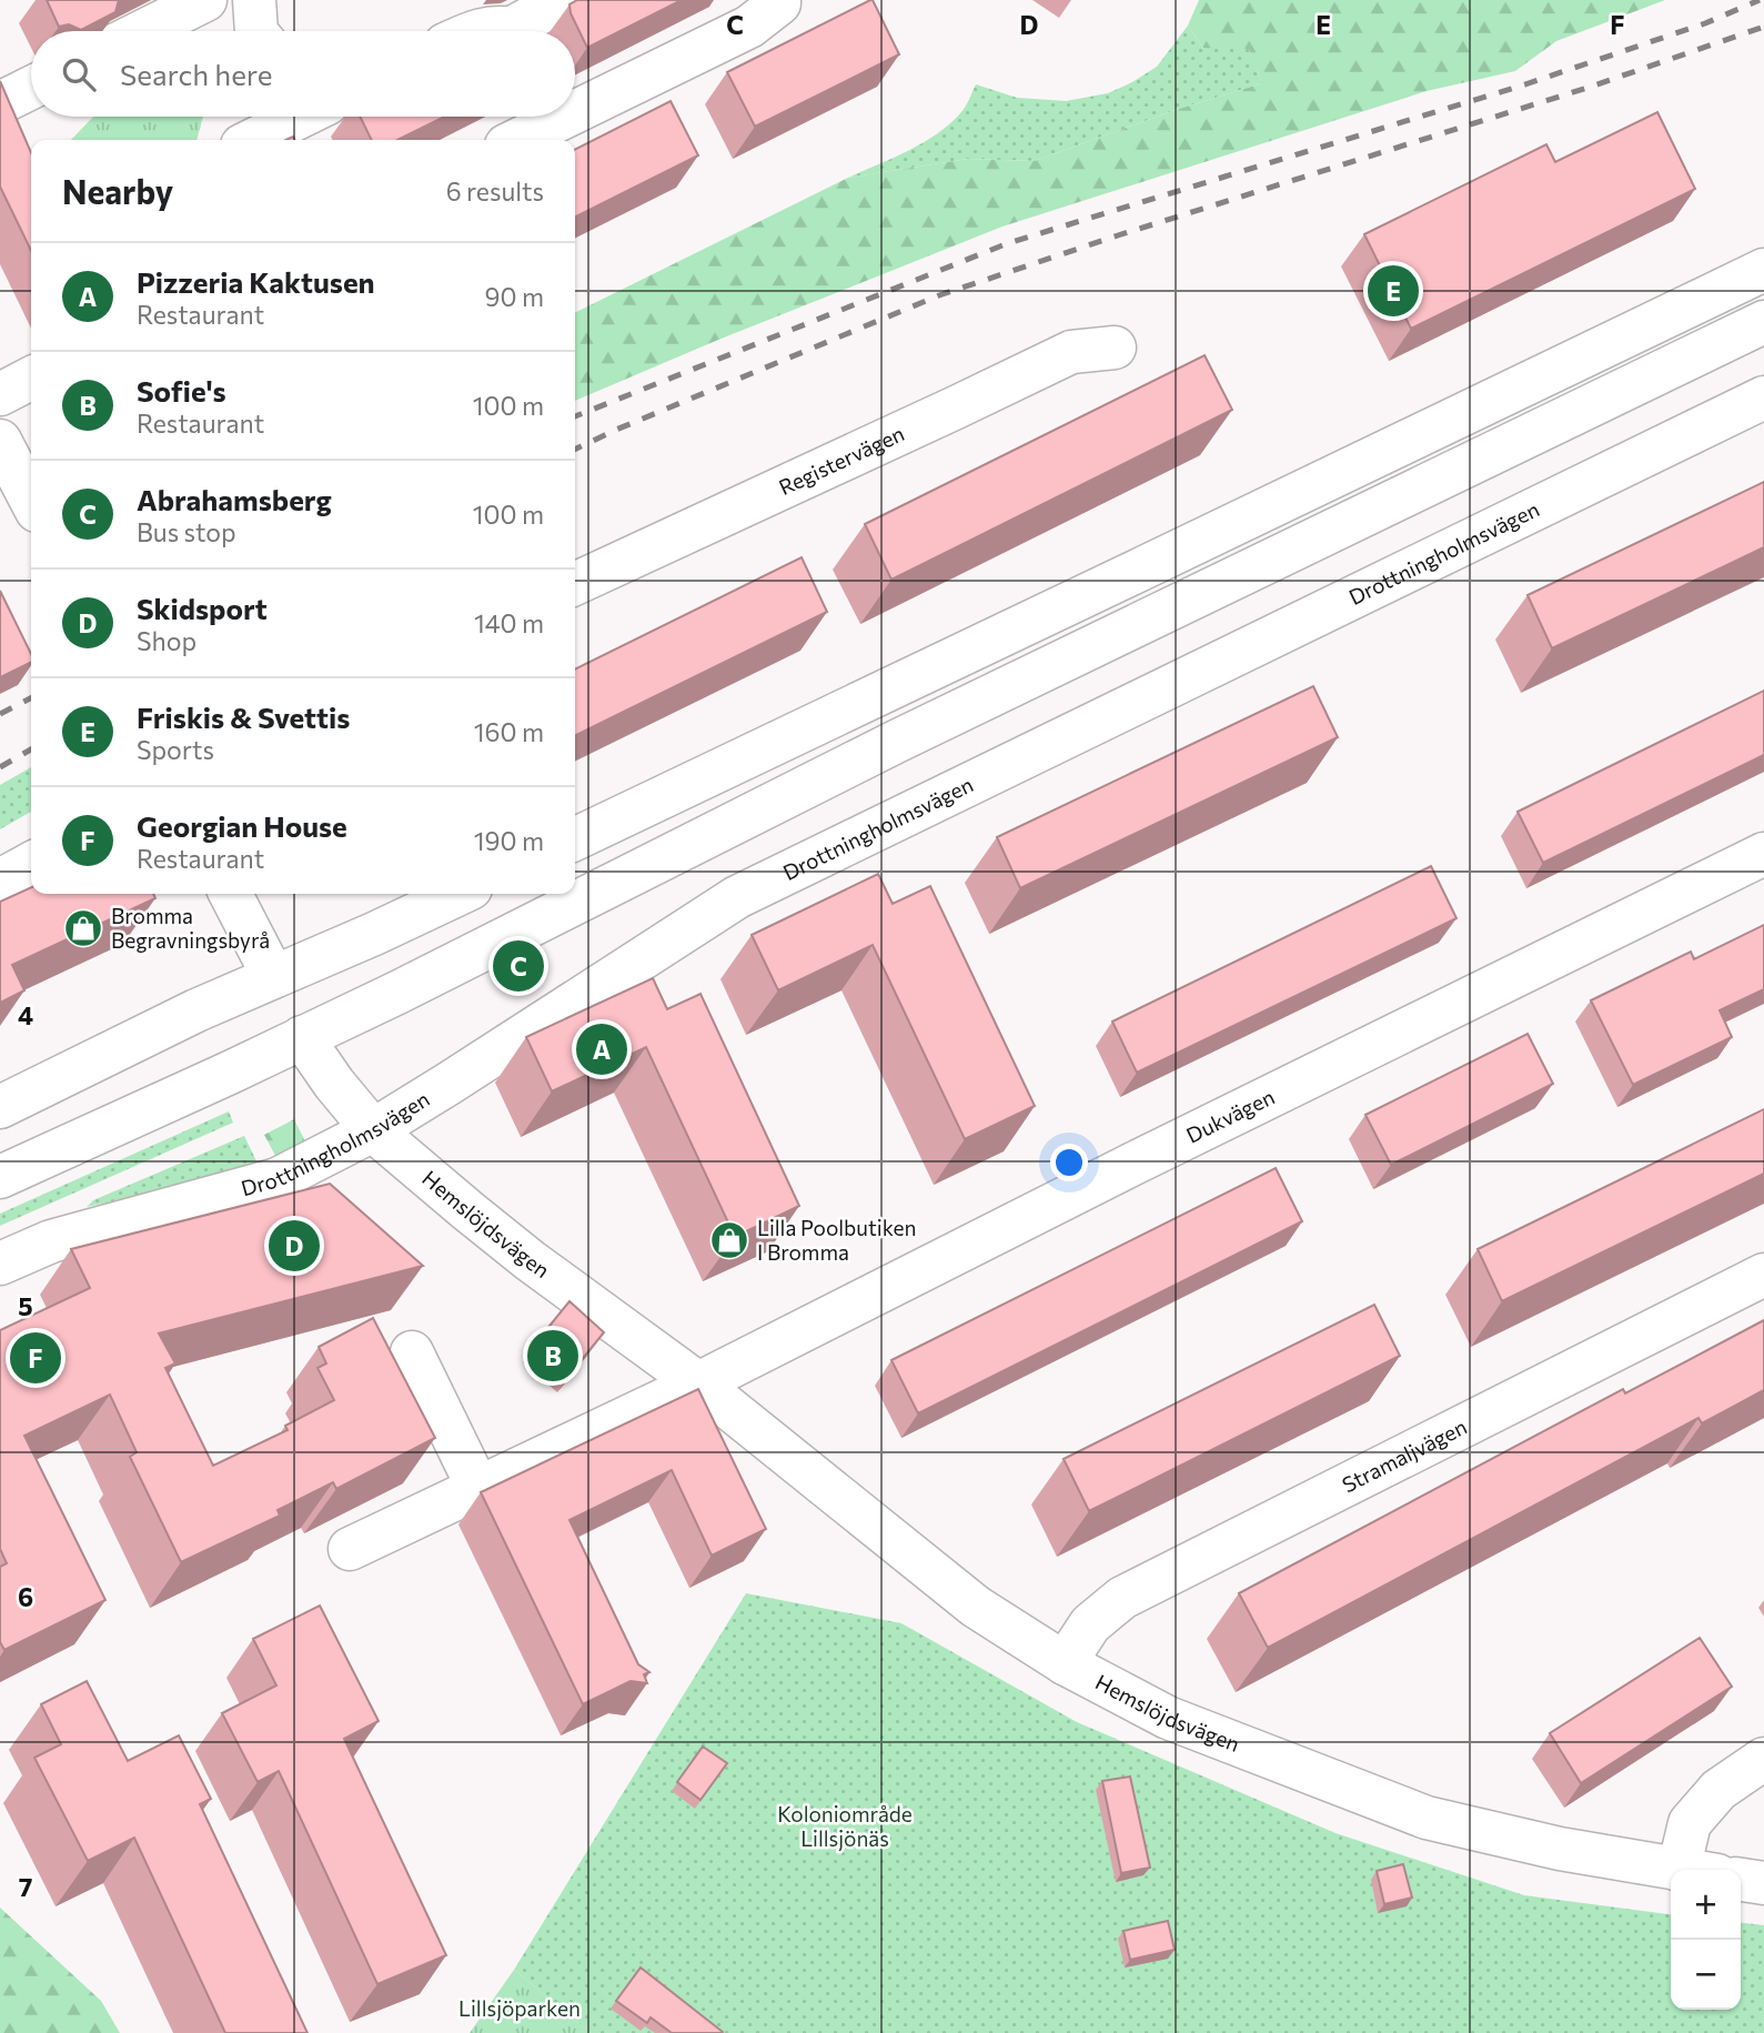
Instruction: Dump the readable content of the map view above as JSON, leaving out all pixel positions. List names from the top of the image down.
{
  "streets": {
    "street": [
      "Registervägen",
      "Drottningholmsvägen",
      "Dukvägen",
      "Hemslöjdsvägen",
      "Stramaljvägen"
    ]
  },
  "crossings": [
    ["Drottningholmsvägen", "Hemslöjdsvägen"],
    ["Dukvägen", "Hemslöjdsvägen"],
    ["Hemslöjdsvägen", "Stramaljvägen"]
  ],
  "parks": ["Koloniområde Lillsjönäs", "Lillsjöparken"],
  "places": {
    "shop": ["Bromma Begravningsbyrå", "Lilla Poolbutiken I Bromma"]
  },
  "page": {
    "search": "Search here",
    "heading": ["Nearby", "6 results"],
    "list": [
      {
        "mark": "A",
        "name": "Pizzeria Kaktusen",
        "note": "Restaurant",
        "value": "90 m"
      },
      {
        "mark": "B",
        "name": "Sofie's",
        "note": "Restaurant",
        "value": "100 m"
      },
      {
        "mark": "C",
        "name": "Abrahamsberg",
        "note": "Bus stop",
        "value": "100 m"
      },
      {
        "mark": "D",
        "name": "Skidsport",
        "note": "Shop",
        "value": "140 m"
      },
      {
        "mark": "E",
        "name": "Friskis & Svettis",
        "note": "Sports",
        "value": "160 m"
      },
      {
        "mark": "F",
        "name": "Georgian House",
        "note": "Restaurant",
        "value": "190 m"
      }
    ],
    "pins": [
      "E",
      "C",
      "A",
      "D",
      "B",
      "F"
    ],
    "map_buttons": ["+", "−"]
  },
  "grid": {
    "columns": [
      "C",
      "D",
      "E",
      "F"
    ],
    "rows": [
      "4",
      "5",
      "6",
      "7"
    ]
  }
}
